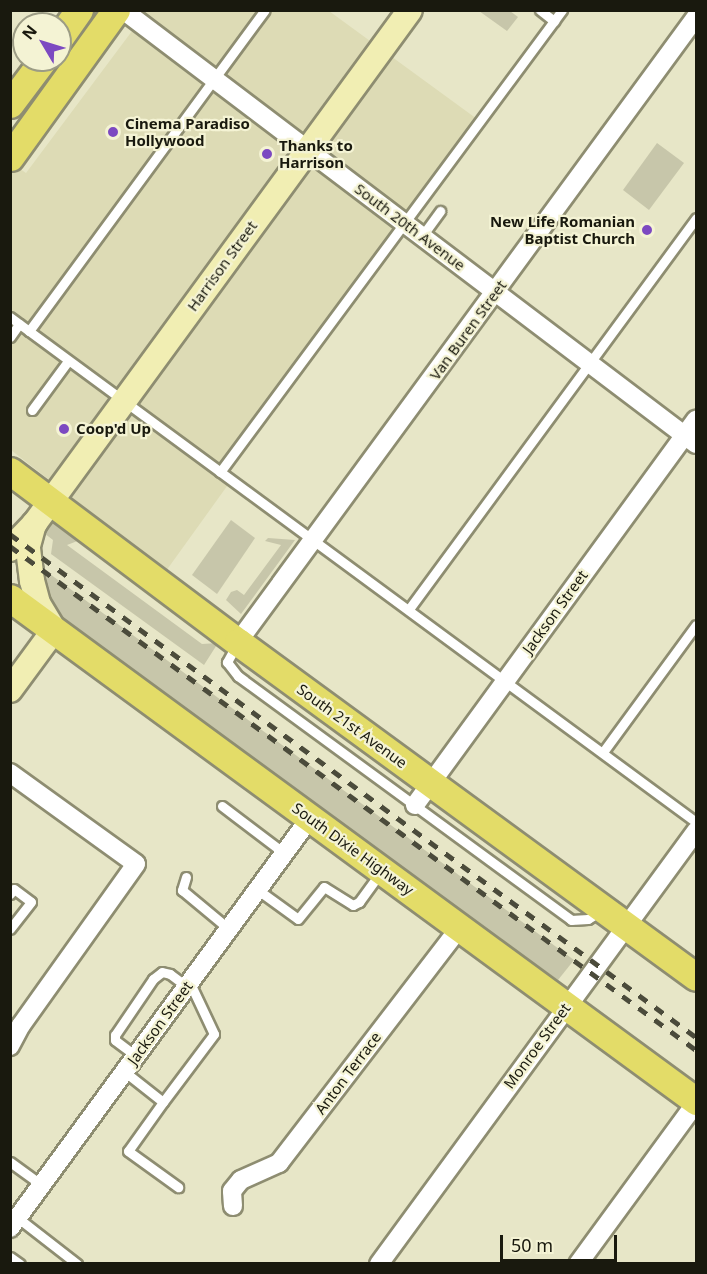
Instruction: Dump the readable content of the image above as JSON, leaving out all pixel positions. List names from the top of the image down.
{
  "streets": {
    "main road": ["Harrison Street", "South 21st Avenue", "South Dixie Highway"],
    "street": [
      "South 20th Avenue",
      "Van Buren Street",
      "Jackson Street",
      "Monroe Street",
      "Anton Terrace"
    ]
  },
  "crossings": [
    ["South 20th Avenue", "Harrison Street"],
    ["South 20th Avenue", "Van Buren Street"],
    ["South 20th Avenue", "Jackson Street"],
    ["Harrison Street", "South 21st Avenue"],
    ["Harrison Street", "South Dixie Highway"],
    ["Van Buren Street", "South 21st Avenue"],
    ["Jackson Street", "South 21st Avenue"],
    ["Jackson Street", "South Dixie Highway"],
    ["South 21st Avenue", "Monroe Street"],
    ["South Dixie Highway", "Monroe Street"],
    ["South Dixie Highway", "Anton Terrace"]
  ],
  "places": [
    "Cinema Paradiso Hollywood",
    "Thanks to Harrison",
    "New Life Romanian Baptist Church",
    "Coop'd Up"
  ],
  "scale_bar": "50 m",
  "north": "top left"
}
